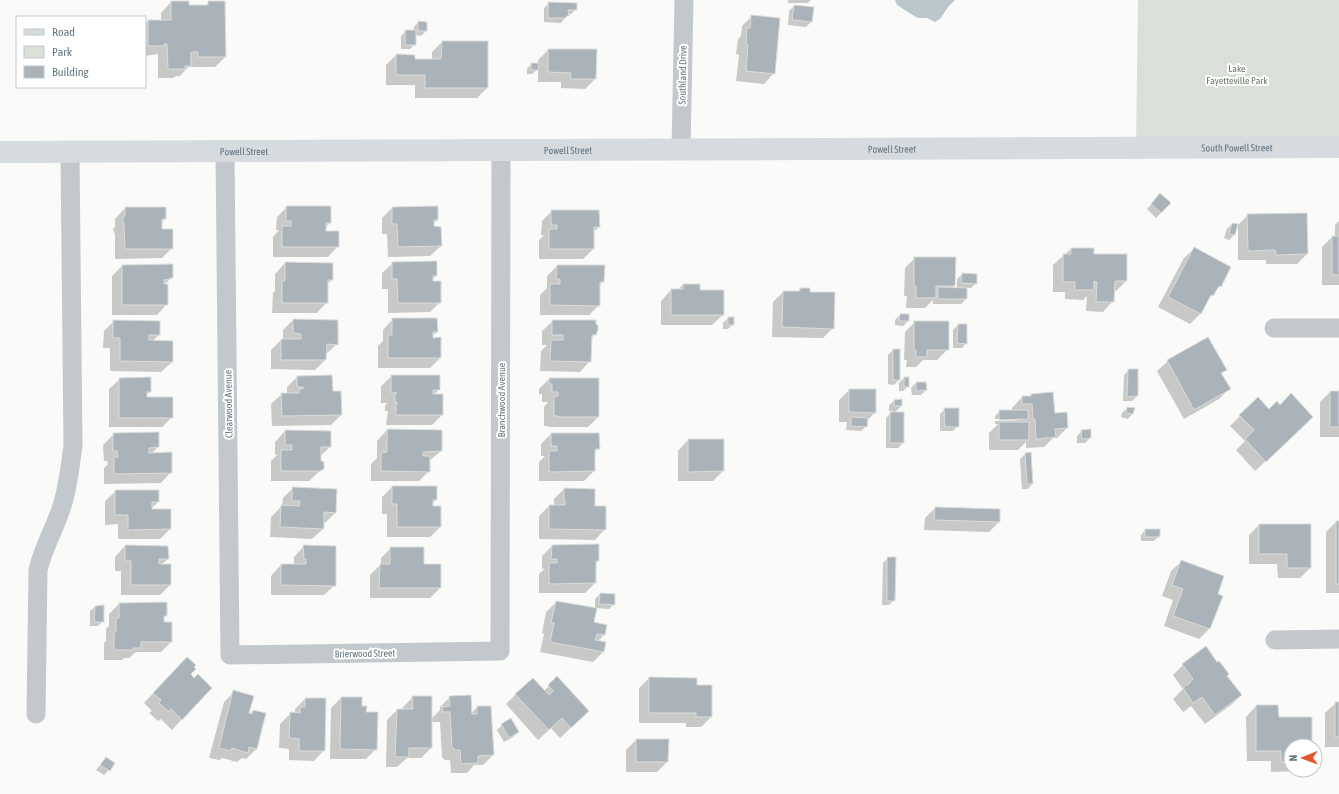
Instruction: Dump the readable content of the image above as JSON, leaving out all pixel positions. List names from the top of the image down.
{
  "streets": {
    "street": [
      "Southland Drive",
      "South Powell Street",
      "Powell Street",
      "Branchwood Avenue",
      "Clearwood Avenue",
      "Brierwood Street"
    ]
  },
  "crossings": [
    ["Southland Drive", "Powell Street"],
    ["South Powell Street", "Powell Street"],
    ["Powell Street", "Branchwood Avenue"],
    ["Powell Street", "Clearwood Avenue"],
    ["Branchwood Avenue", "Brierwood Street"],
    ["Clearwood Avenue", "Brierwood Street"]
  ],
  "parks": ["Lake Fayetteville Park"],
  "legend": ["Road", "Park", "Building"],
  "north": "left"
}
